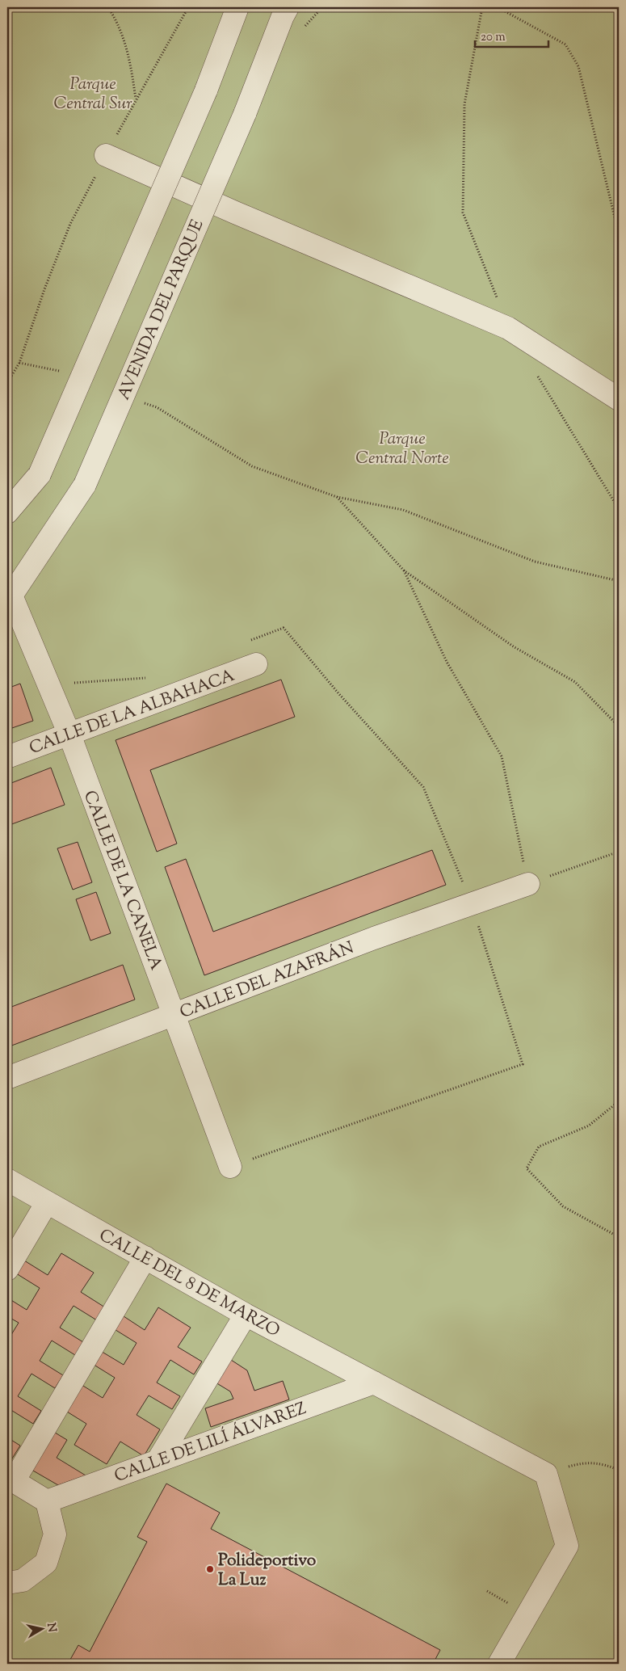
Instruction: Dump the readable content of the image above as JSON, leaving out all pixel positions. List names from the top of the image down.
{
  "streets": {
    "street": [
      "AVENIDA DEL PARQUE",
      "CALLE DE LA ALBAHACA",
      "CALLE DE LA CANELA",
      "CALLE DEL AZAFRÁN",
      "CALLE DEL 8 DE MARZO",
      "CALLE DE LILÍ ÁLVAREZ"
    ]
  },
  "crossings": [
    ["AVENIDA DEL PARQUE", "CALLE DE LA CANELA"],
    ["CALLE DE LA ALBAHACA", "CALLE DE LA CANELA"],
    ["CALLE DE LA CANELA", "CALLE DEL AZAFRÁN"],
    ["CALLE DEL 8 DE MARZO", "CALLE DE LILÍ ÁLVAREZ"]
  ],
  "parks": ["Parque Central Sur", "Parque Central Norte"],
  "places": ["Polideportivo La Luz"],
  "scale_bar": "20 m",
  "north": "right"
}
